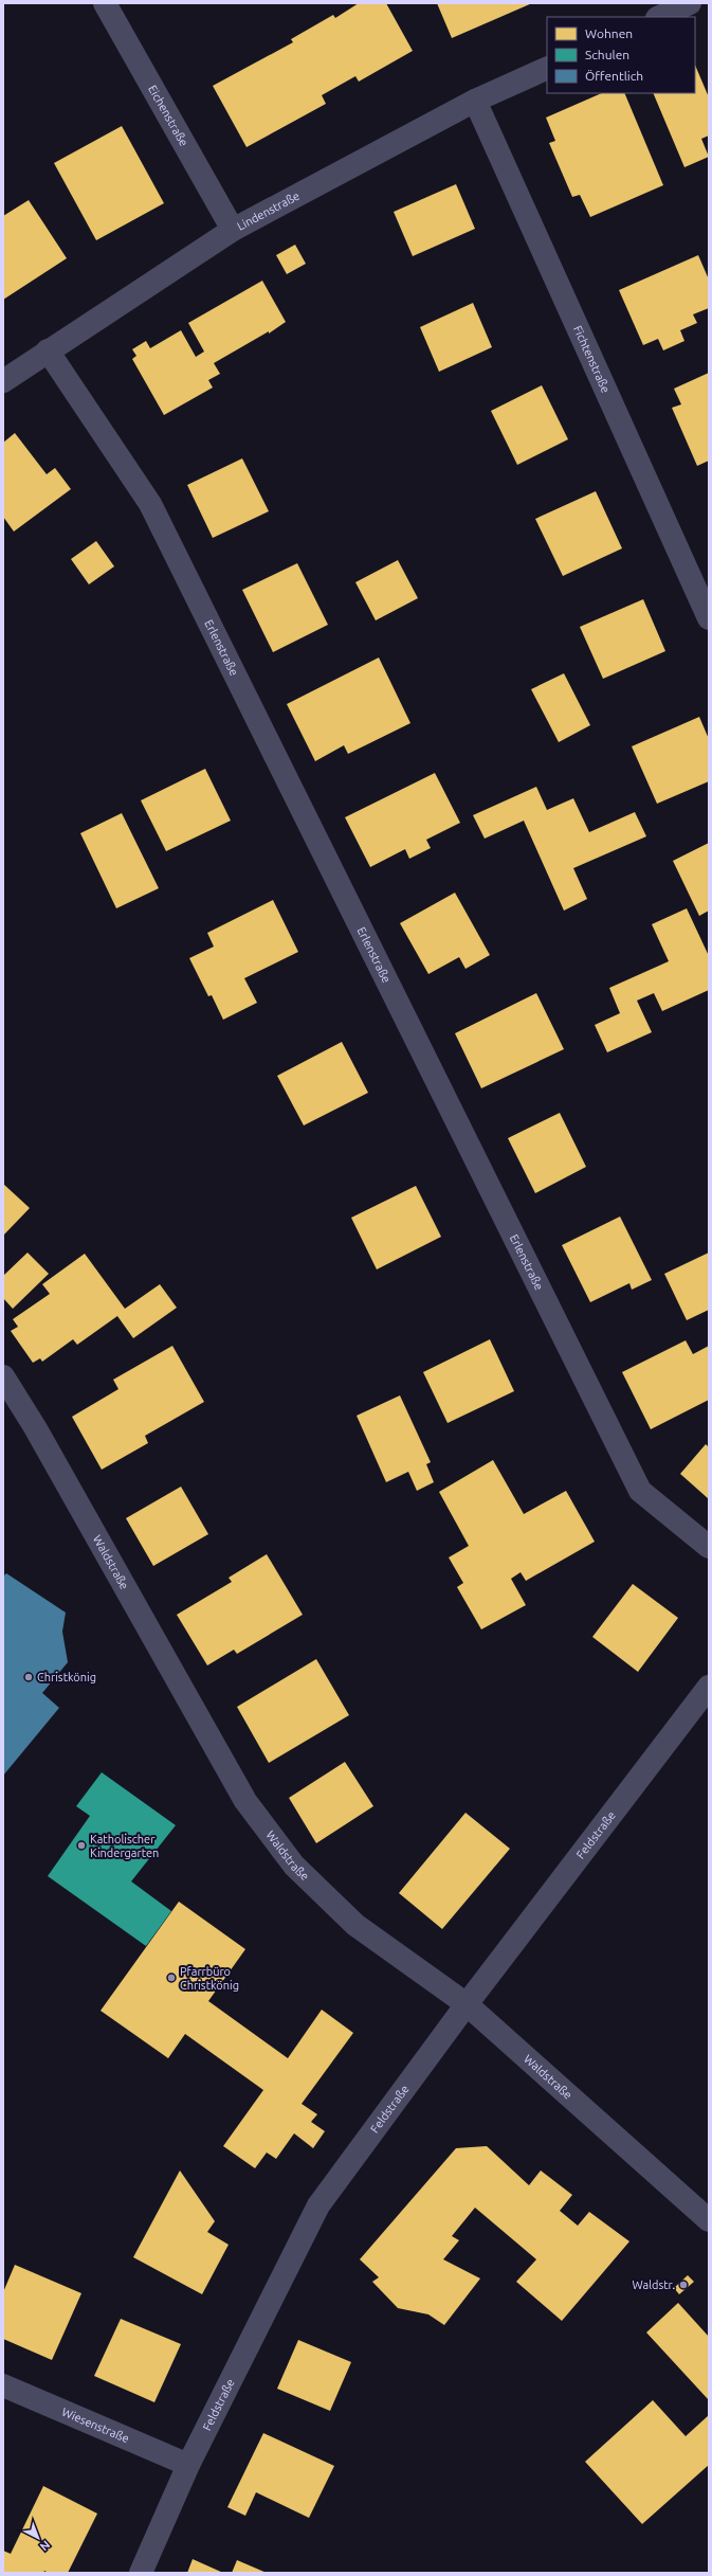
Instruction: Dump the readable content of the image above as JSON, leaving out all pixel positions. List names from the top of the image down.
{
  "streets": {
    "street": [
      "Eichenstraße",
      "Lindenstraße",
      "Fichtenstraße",
      "Erlenstraße",
      "Waldstraße",
      "Feldstraße",
      "Wiesenstraße"
    ]
  },
  "crossings": [
    ["Eichenstraße", "Lindenstraße"],
    ["Lindenstraße", "Fichtenstraße"],
    ["Lindenstraße", "Erlenstraße"],
    ["Waldstraße", "Feldstraße"],
    ["Feldstraße", "Wiesenstraße"]
  ],
  "places": [
    "Christkönig",
    "Katholischer Kindergarten",
    "Pfarrbüro Christkönig",
    "Waldstr."
  ],
  "legend": ["Wohnen", "Schulen", "Öffentlich"],
  "north": "bottom right"
}
